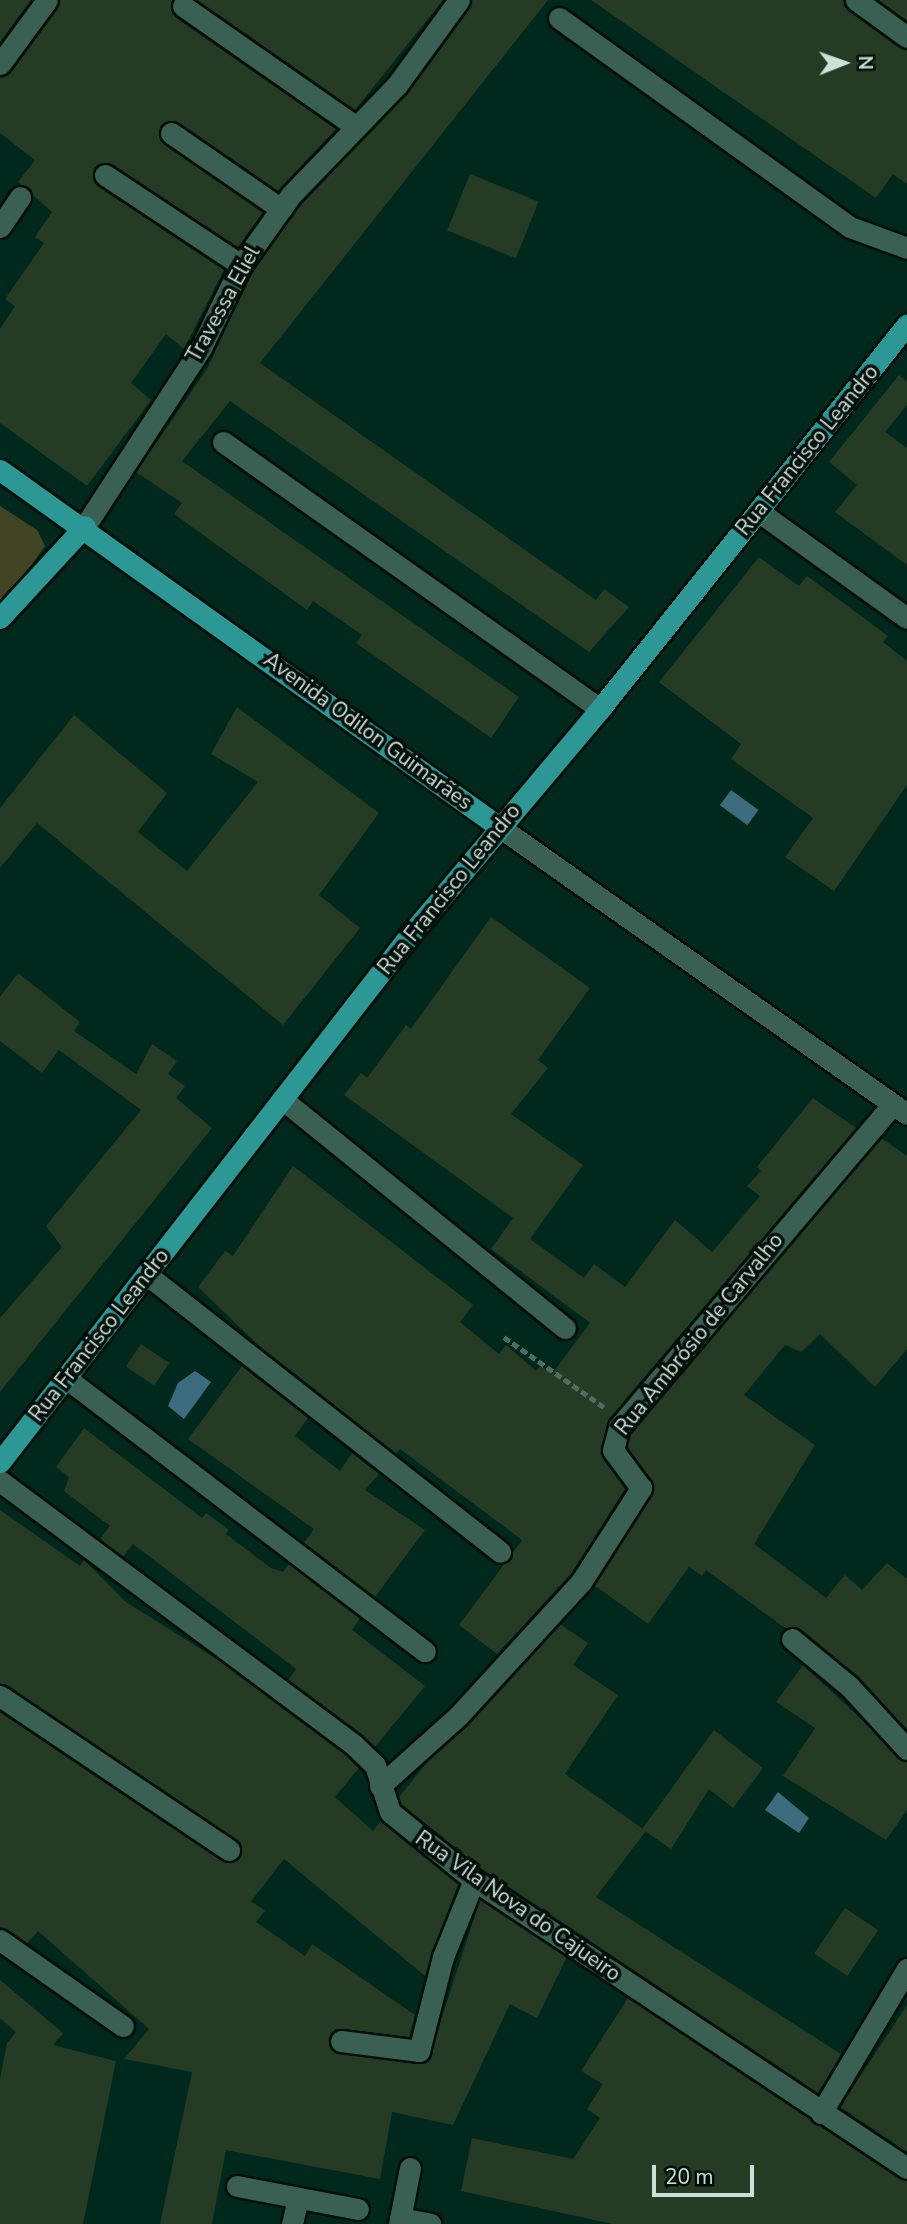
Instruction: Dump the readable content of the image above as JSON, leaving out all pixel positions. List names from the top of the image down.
{
  "streets": {
    "main road": ["Rua Francisco Leandro", "Avenida Odilon Guimarães"],
    "street": ["Travessa Eliel", "Rua Ambrósio de Carvalho", "Rua Vila Nova do Cajueiro"]
  },
  "crossings": [
    ["Travessa Eliel", "Avenida Odilon Guimarães"],
    ["Rua Francisco Leandro", "Avenida Odilon Guimarães"],
    ["Avenida Odilon Guimarães", "Rua Ambrósio de Carvalho"],
    ["Rua Ambrósio de Carvalho", "Rua Vila Nova do Cajueiro"]
  ],
  "scale_bar": "20 m",
  "north": "right"
}
